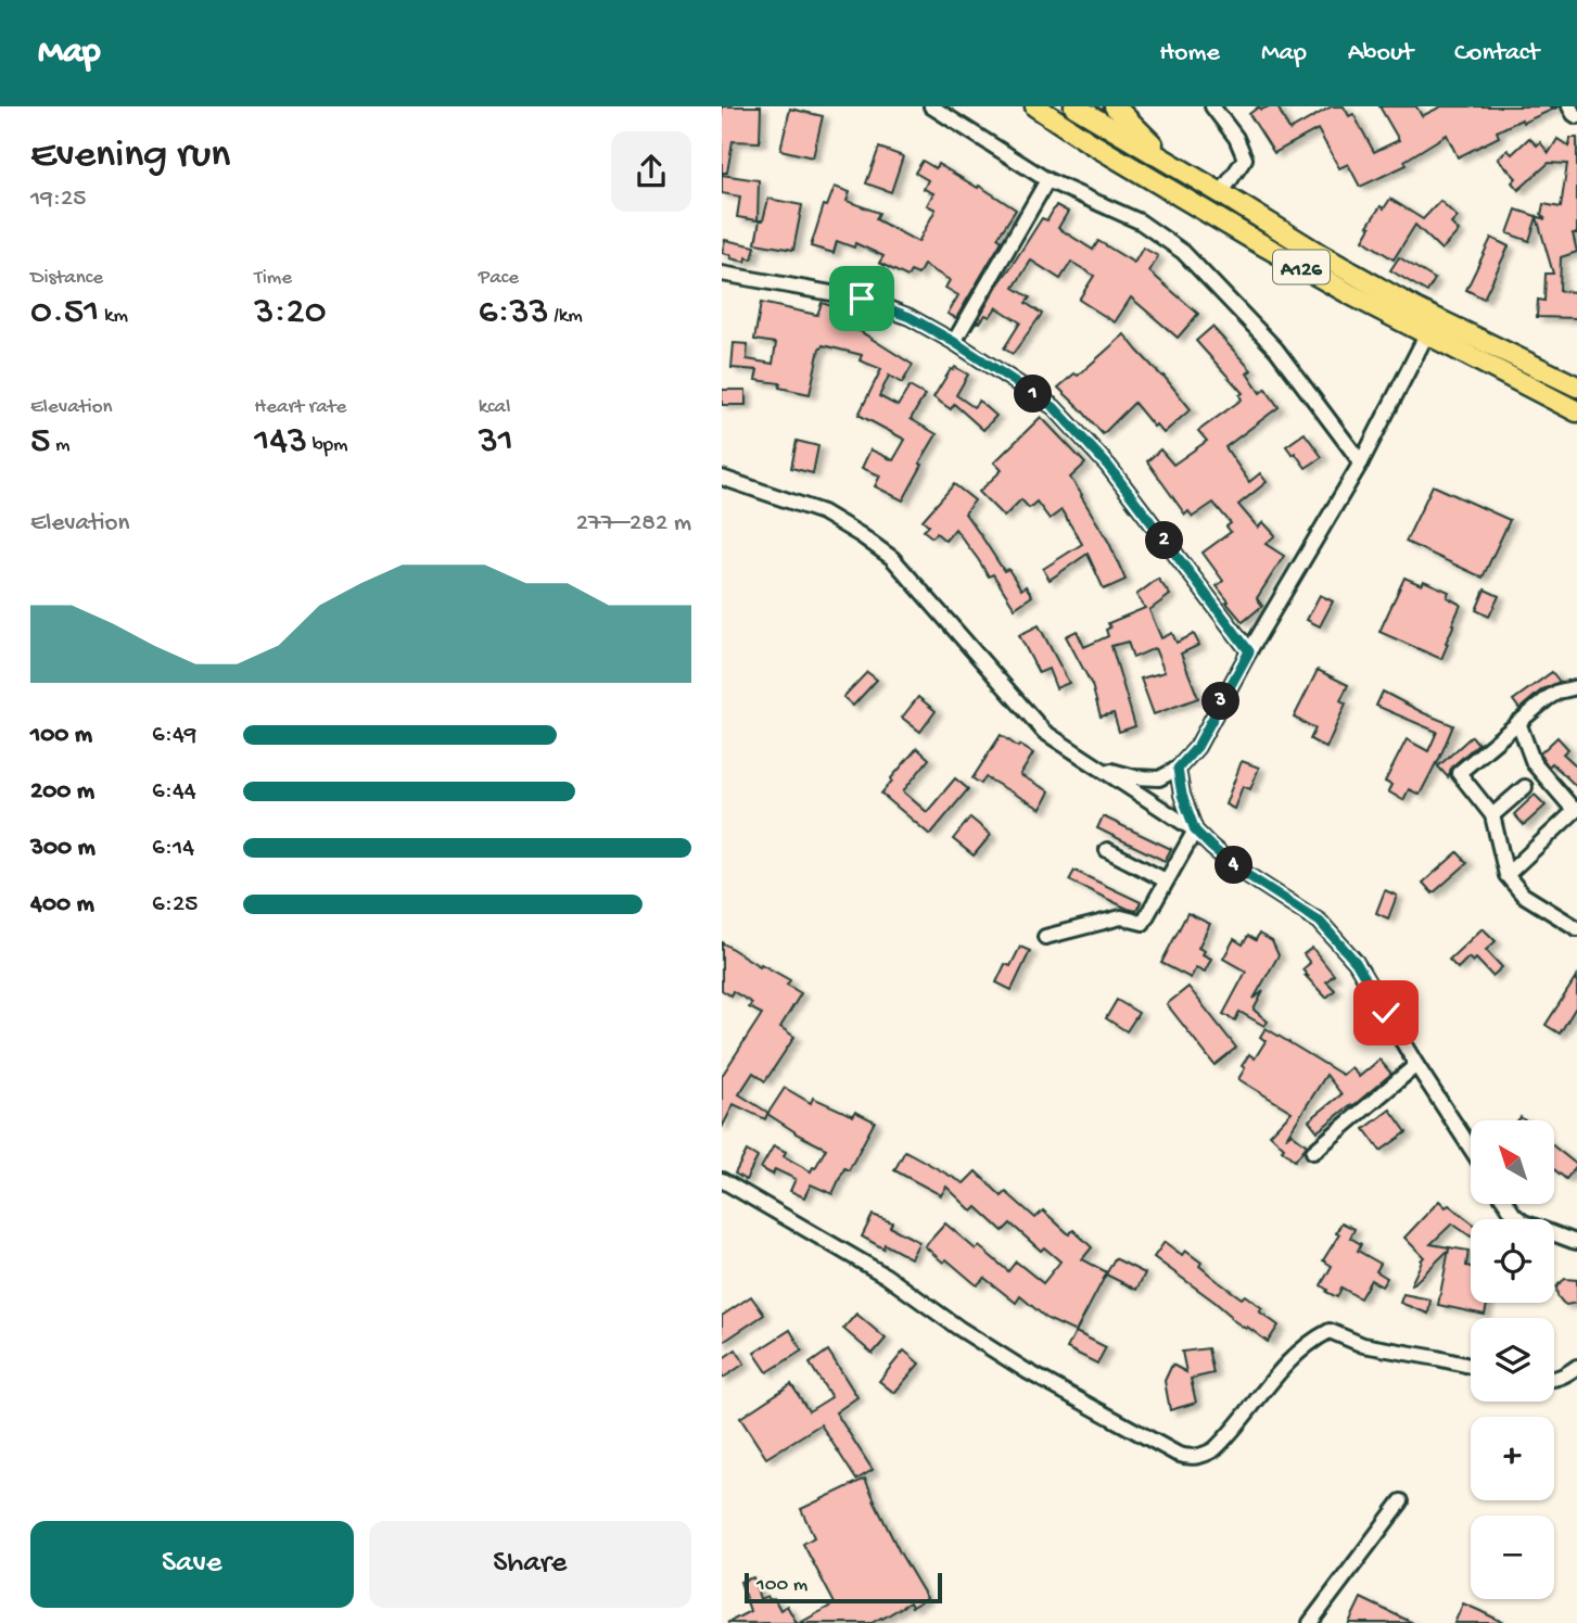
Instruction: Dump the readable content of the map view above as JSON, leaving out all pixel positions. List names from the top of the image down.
{
  "streets": {
    "highway": ["A126"]
  },
  "scale_bar": "100 m",
  "north": "top left",
  "page": {
    "header": "Map",
    "nav": [
      "Home",
      "Map",
      "About",
      "Contact"
    ],
    "heading": ["Evening run", "19:25"],
    "stats": [
      ["Distance", "0.51 km"],
      ["Time", "3:20"],
      ["Pace", "6:33 /km"],
      ["Elevation", "5 m"],
      ["Heart rate", "143 bpm"],
      ["kcal", "31"]
    ],
    "pins": [
      "1",
      "2",
      "3",
      "4"
    ],
    "chart": ["Elevation", "277–282 m"],
    "list": [
      {
        "name": "100 m",
        "note": "6:49"
      },
      {
        "name": "200 m",
        "note": "6:44"
      },
      {
        "name": "300 m",
        "note": "6:14"
      },
      {
        "name": "400 m",
        "note": "6:25"
      }
    ],
    "map_buttons": ["+", "−"],
    "buttons": ["Save", "Share"],
    "scale": "100 m"
  }
}
